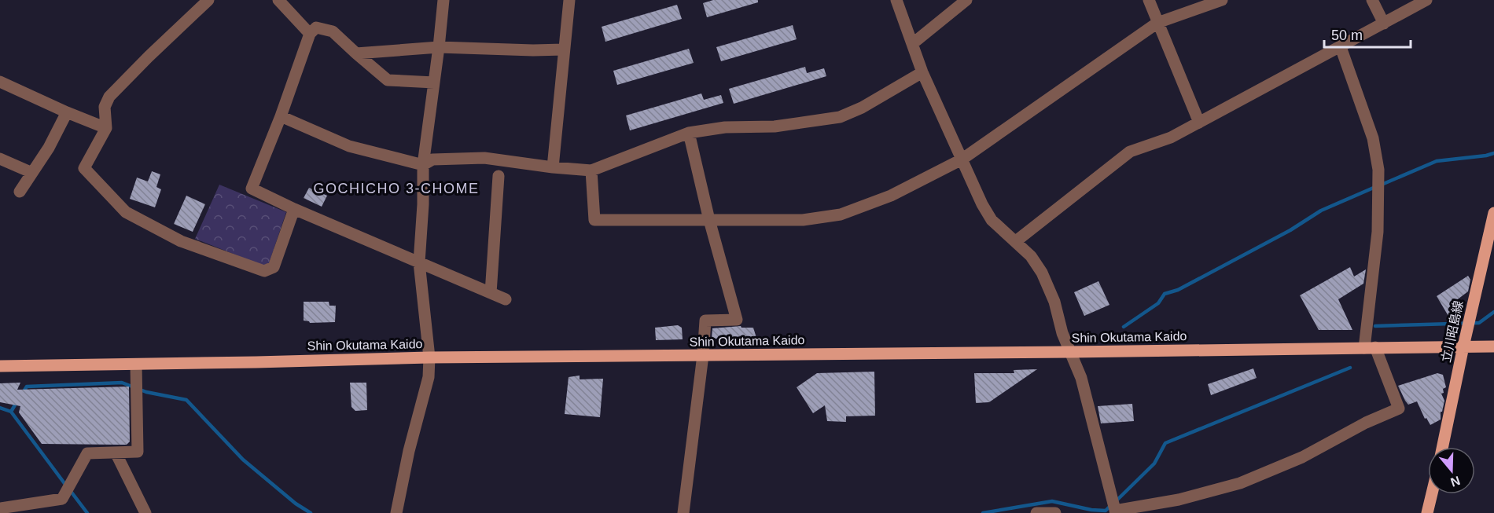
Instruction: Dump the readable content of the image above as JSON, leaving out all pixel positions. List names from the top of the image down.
{
  "streets": {
    "main road": ["立川昭島線", "Shin Okutama Kaido"]
  },
  "crossings": [
    ["立川昭島線", "Shin Okutama Kaido"]
  ],
  "districts": ["GOCHICHO 3-CHOME"],
  "scale_bar": "50 m",
  "north": "bottom"
}
